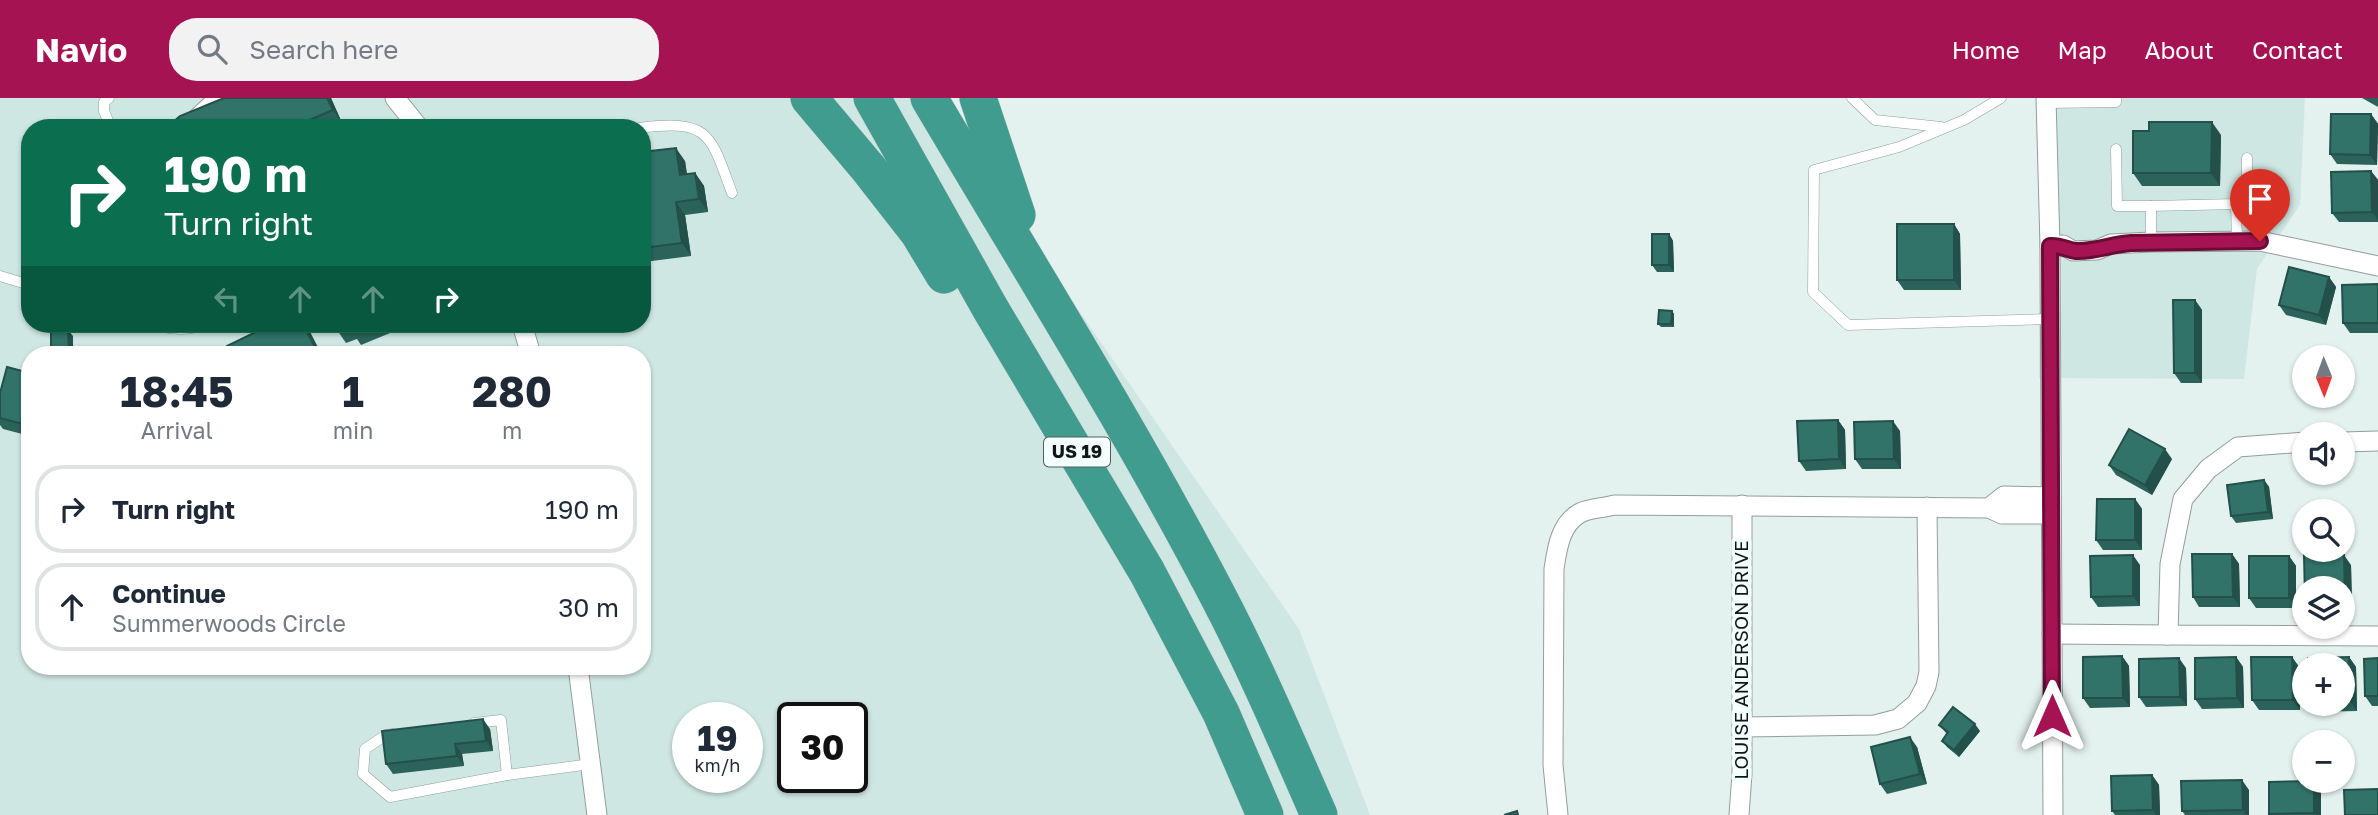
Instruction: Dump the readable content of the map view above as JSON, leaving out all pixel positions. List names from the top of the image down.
{
  "streets": {
    "highway": ["US 19"],
    "street": ["LOUISE ANDERSON DRIVE"]
  },
  "north": "bottom",
  "page": {
    "header": "Navio",
    "search": "Search here",
    "nav": [
      "Home",
      "Map",
      "About",
      "Contact"
    ],
    "turn": ["190 m", "Turn right"],
    "map_buttons": ["+", "−"],
    "eta": [
      "18:45",
      "Arrival",
      "1",
      "min",
      "280",
      "m"
    ],
    "list": [
      {
        "name": "Turn right",
        "value": "190 m"
      },
      {
        "name": "Continue",
        "note": "Summerwoods Circle",
        "value": "30 m"
      }
    ],
    "speed": "19 km/h",
    "limit": "30"
  }
}
